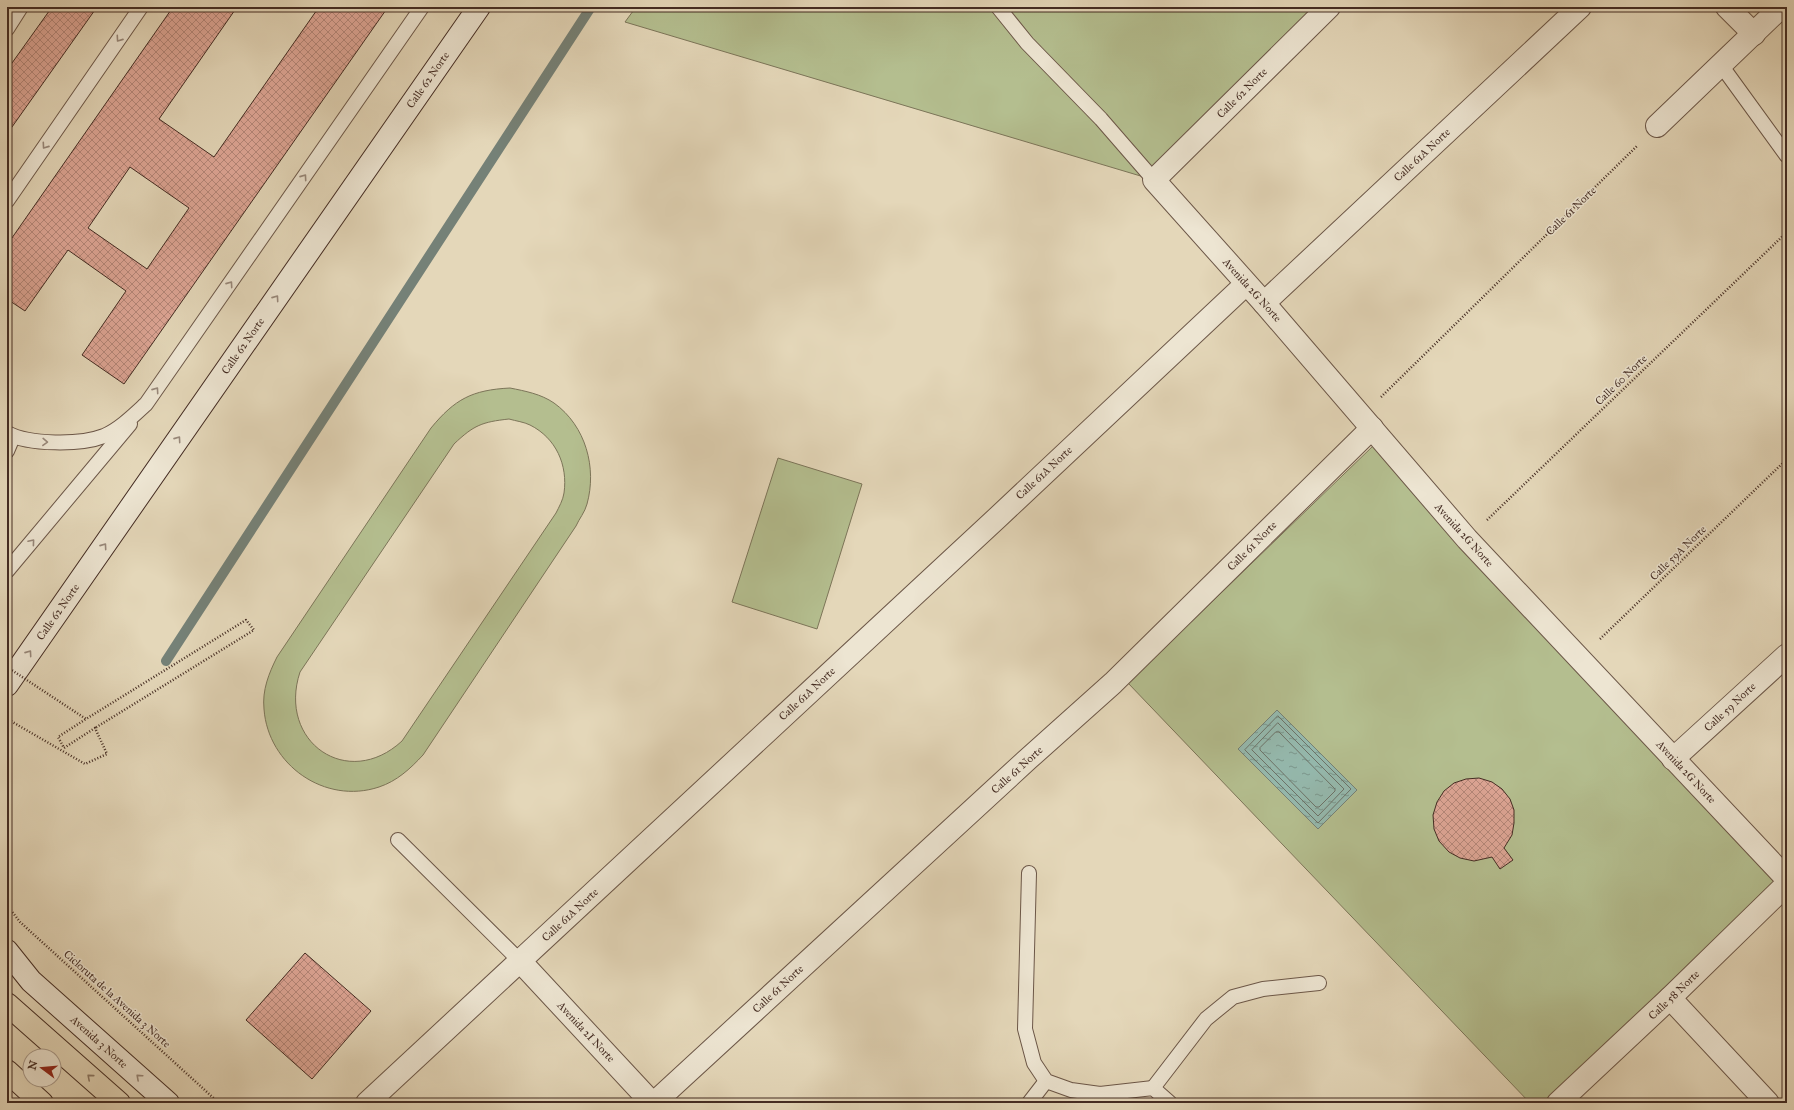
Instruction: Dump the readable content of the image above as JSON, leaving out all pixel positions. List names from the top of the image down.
{
  "streets": {
    "street": [
      "Calle 62 Norte",
      "Calle 61A Norte",
      "Calle 61 Norte",
      "Avenida 2G Norte",
      "Calle 59 Norte",
      "Calle 58 Norte",
      "Avenida 2I Norte",
      "Avenida 3 Norte"
    ],
    "path": ["Calle 60 Norte", "Calle 59A Norte", "Cicloruta de la Avenida 3 Norte"]
  },
  "crossings": [
    ["Calle 62 Norte", "Avenida 2G Norte"],
    ["Calle 61A Norte", "Avenida 2G Norte"],
    ["Calle 61A Norte", "Avenida 2I Norte"],
    ["Calle 61 Norte", "Avenida 2G Norte"],
    ["Calle 61 Norte", "Avenida 2I Norte"],
    ["Avenida 2G Norte", "Calle 60 Norte"],
    ["Avenida 2G Norte", "Calle 59A Norte"],
    ["Avenida 2G Norte", "Calle 59 Norte"]
  ],
  "one_way": ["Calle 62 Norte", "Avenida 3 Norte"],
  "north": "left"
}
